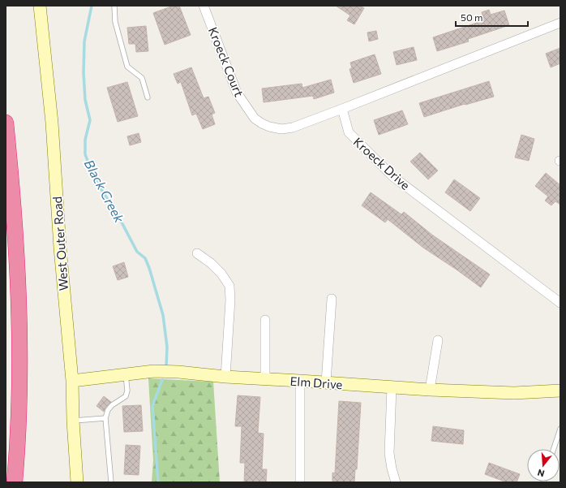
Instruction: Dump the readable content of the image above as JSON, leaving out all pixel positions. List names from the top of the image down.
{
  "streets": {
    "street": [
      "Kroeck Court",
      "Kroeck Drive",
      "West Outer Road",
      "Elm Drive"
    ]
  },
  "crossings": [
    ["Kroeck Court", "Kroeck Drive"],
    ["West Outer Road", "Elm Drive"]
  ],
  "water": ["Black Creek"],
  "scale_bar": "50 m",
  "north": "bottom"
}
